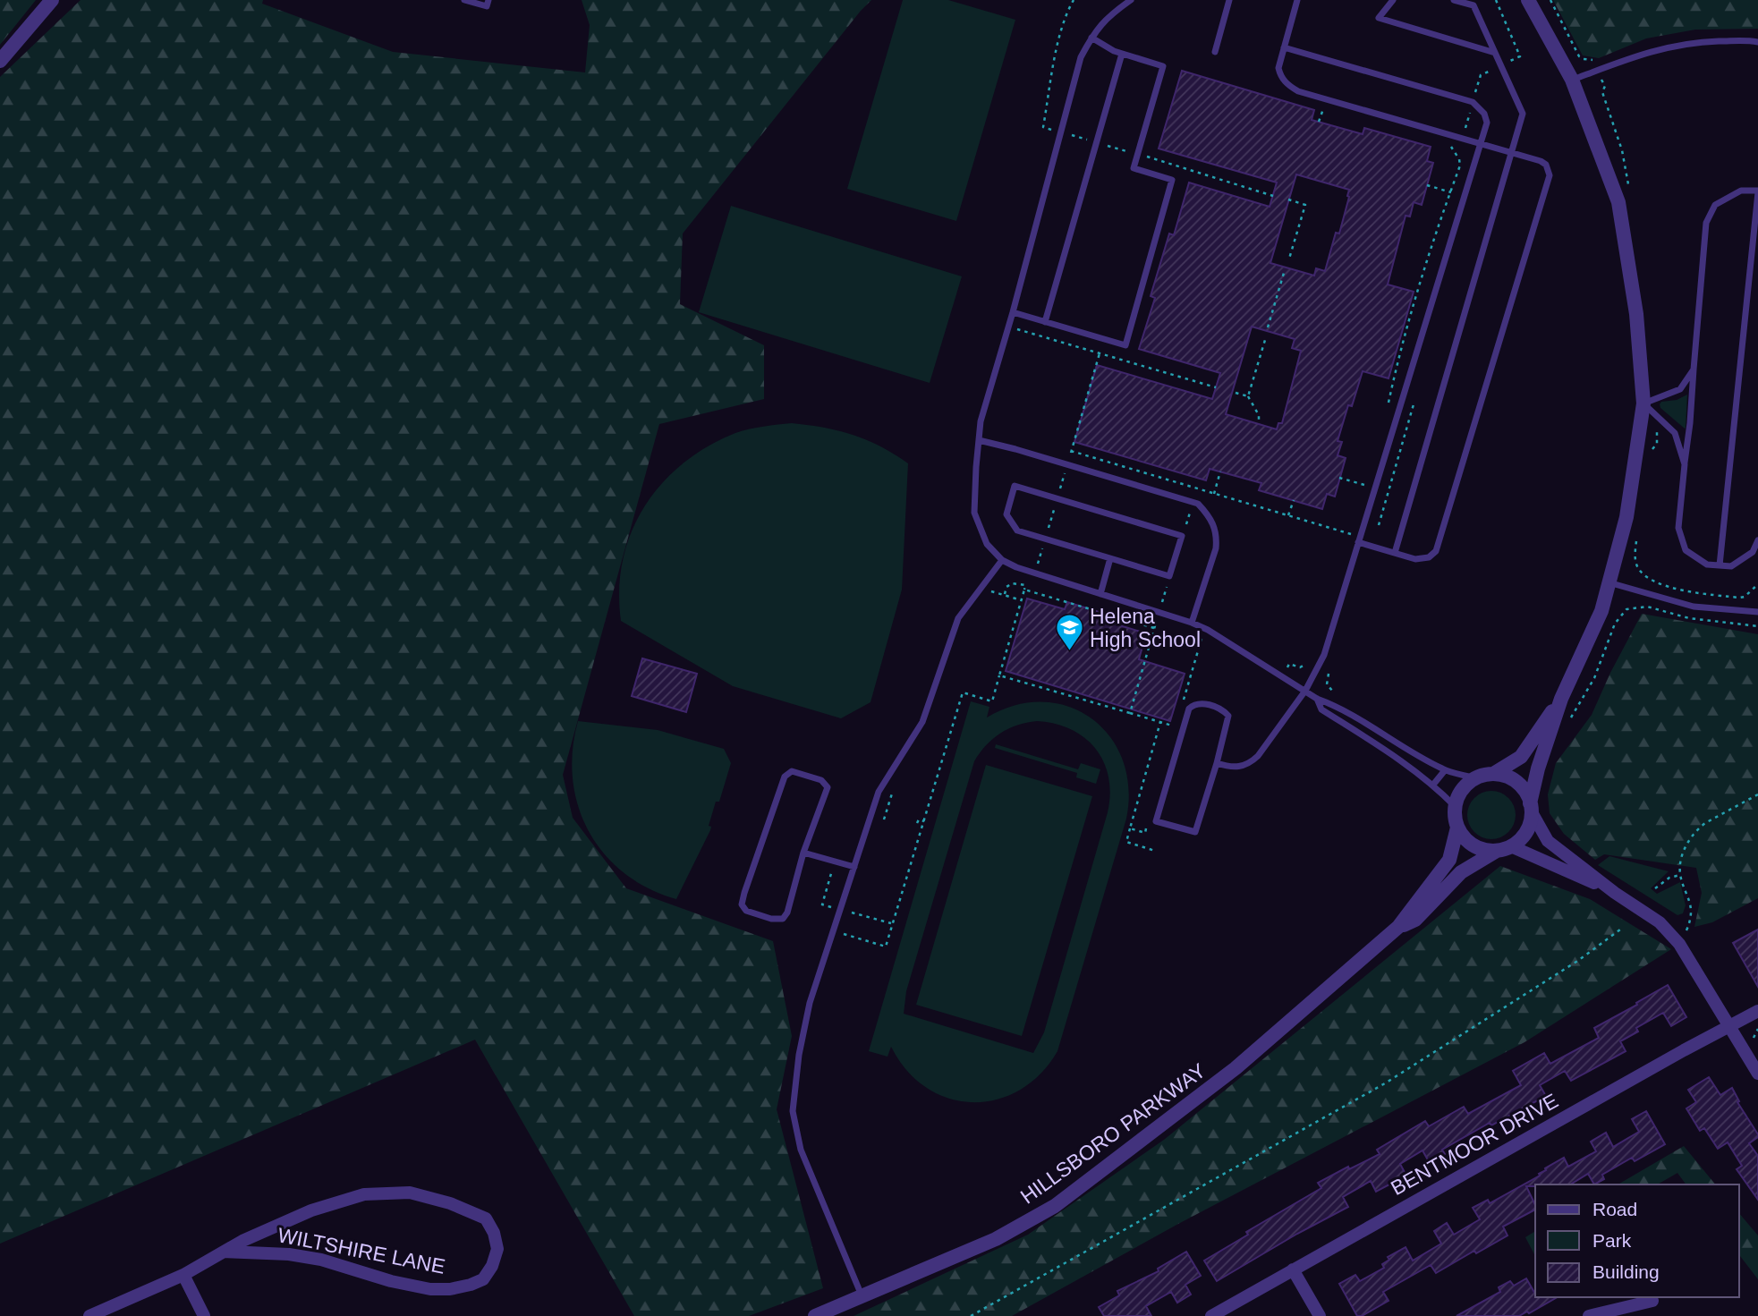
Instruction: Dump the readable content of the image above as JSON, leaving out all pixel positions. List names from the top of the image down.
{
  "streets": {
    "street": ["HILLSBORO PARKWAY", "BENTMOOR DRIVE", "WILTSHIRE LANE"]
  },
  "places": {
    "school or university": ["Helena High School"]
  },
  "legend": ["Road", "Park", "Building"]
}
